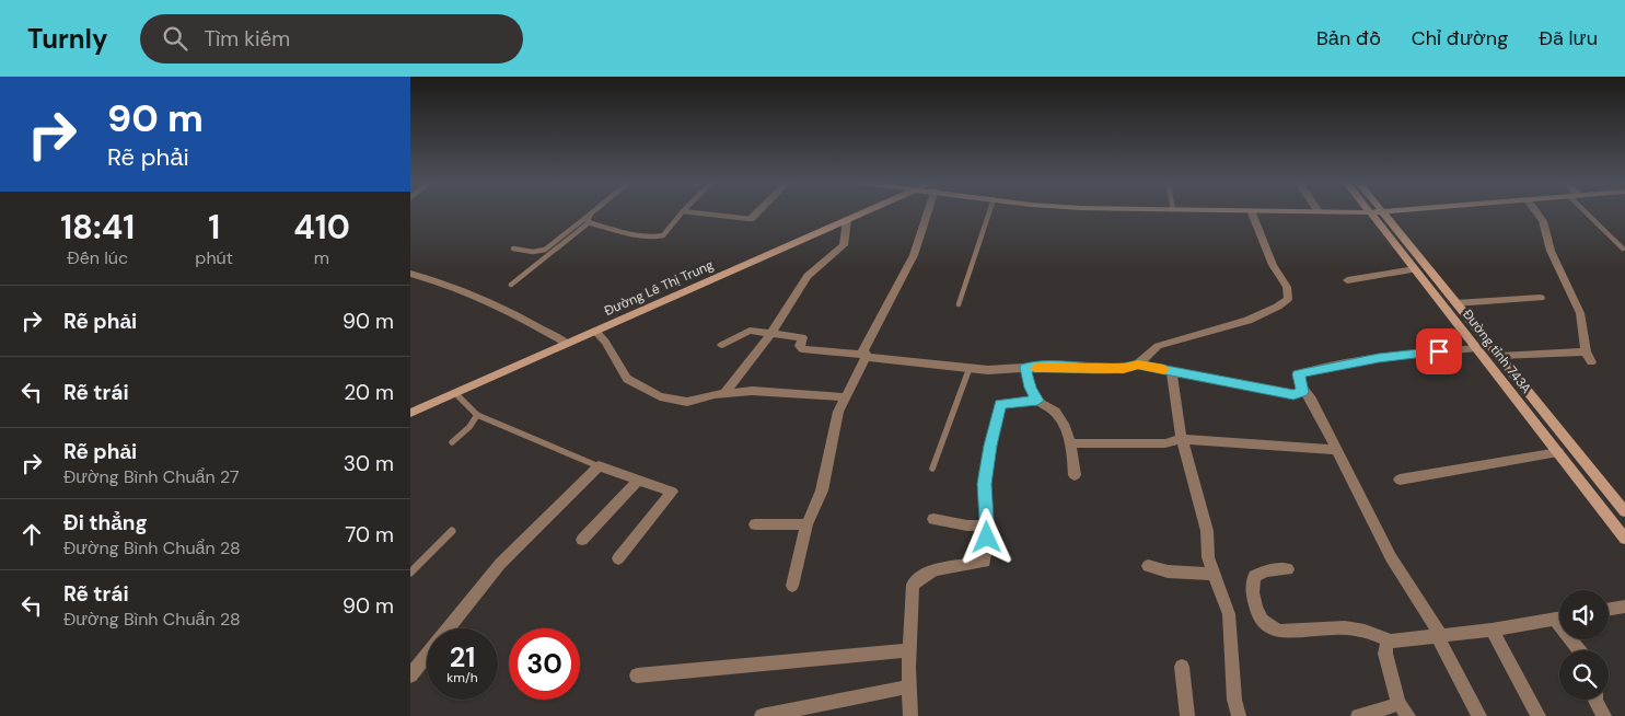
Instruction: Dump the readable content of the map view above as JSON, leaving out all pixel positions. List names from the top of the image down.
{
  "streets": {
    "main road": ["Đường Lê Thị Trung", "Đường tỉnh 743A"]
  },
  "page": {
    "header": "Turnly",
    "search": "Tìm kiếm",
    "nav": ["Bản đồ", "Chỉ đường", "Đã lưu"],
    "turn": ["90 m", "Rẽ phải"],
    "eta": [
      "18:41",
      "Đến lúc",
      "1",
      "phút",
      "410",
      "m"
    ],
    "list": [
      {
        "name": "Rẽ phải",
        "value": "90 m"
      },
      {
        "name": "Rẽ trái",
        "value": "20 m"
      },
      {
        "name": "Rẽ phải",
        "note": "Đường Bình Chuẩn 27",
        "value": "30 m"
      },
      {
        "name": "Đi thẳng",
        "note": "Đường Bình Chuẩn 28",
        "value": "70 m"
      },
      {
        "name": "Rẽ trái",
        "note": "Đường Bình Chuẩn 28",
        "value": "90 m"
      }
    ],
    "speed": "21 km/h",
    "limit": "30"
  }
}
